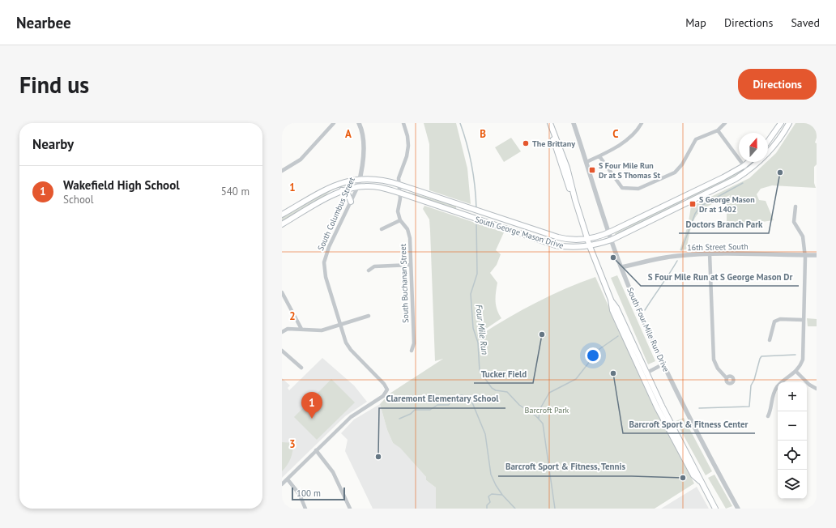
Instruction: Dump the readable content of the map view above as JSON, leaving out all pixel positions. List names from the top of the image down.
{
  "streets": {
    "main road": ["South George Mason Drive"],
    "street": [
      "South Columbus Street",
      "16th Street South",
      "South Buchanan Street",
      "South Four Mile Run Drive"
    ]
  },
  "crossings": [
    ["South Columbus Street", "South George Mason Drive"],
    ["South George Mason Drive", "South Buchanan Street"],
    ["South George Mason Drive", "South Four Mile Run Drive"],
    ["16th Street South", "South Four Mile Run Drive"]
  ],
  "water": ["Four Mile Run"],
  "parks": ["Barcroft Park"],
  "places": {
    "other": [
      "The Brittany",
      "Doctors Branch Park",
      "S Four Mile Run at S George Mason Dr",
      "Tucker Field",
      "Barcroft Sport & Fitness Center",
      "Claremont Elementary School",
      "Barcroft Sport & Fitness, Tennis"
    ],
    "transit": ["S Four Mile Run Dr at S Thomas St", "S George Mason Dr at 1402"]
  },
  "scale_bar": "100 m",
  "north": "top",
  "page": {
    "header": "Nearbee",
    "nav": ["Map", "Directions", "Saved"],
    "buttons": "Directions",
    "title": "Find us",
    "heading": "Nearby",
    "list": [
      {
        "mark": "1",
        "name": "Wakefield High School",
        "note": "School",
        "value": "540 m"
      }
    ],
    "map_buttons": ["+", "−"],
    "pins": "1",
    "scale": "100 m"
  },
  "grid": {
    "columns": ["A", "B", "C"],
    "rows": ["1", "2", "3"]
  }
}
